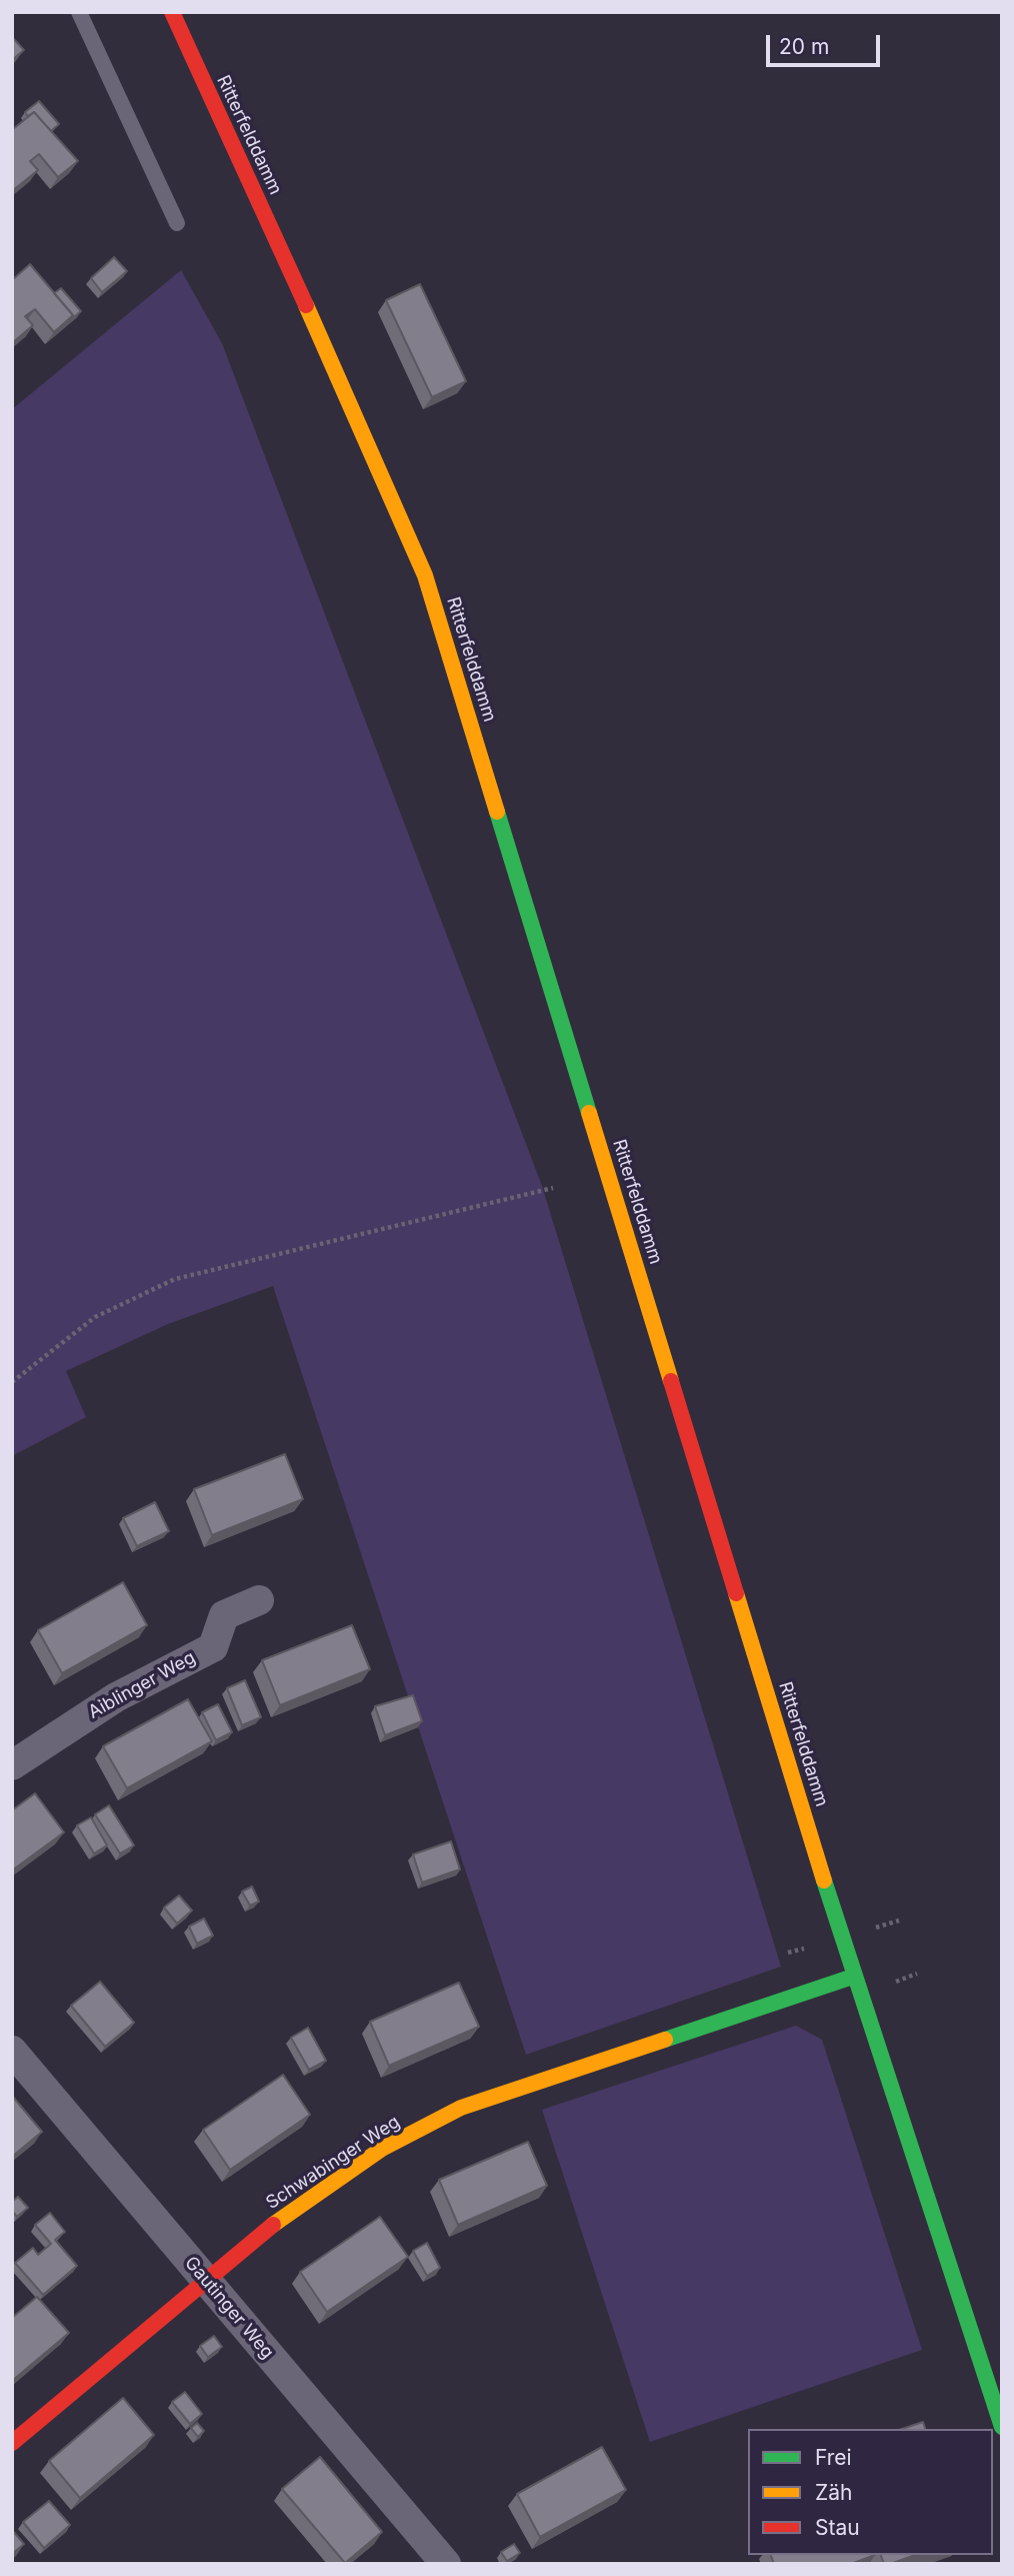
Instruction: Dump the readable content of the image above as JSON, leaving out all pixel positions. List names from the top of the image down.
{
  "streets": {
    "main road": ["Ritterfelddamm", "Schwabinger Weg"],
    "street": ["Aiblinger Weg", "Gautinger Weg"]
  },
  "crossings": [
    ["Ritterfelddamm", "Schwabinger Weg"],
    ["Schwabinger Weg", "Gautinger Weg"]
  ],
  "legend": ["Frei", "Zäh", "Stau"],
  "scale_bar": "20 m"
}
